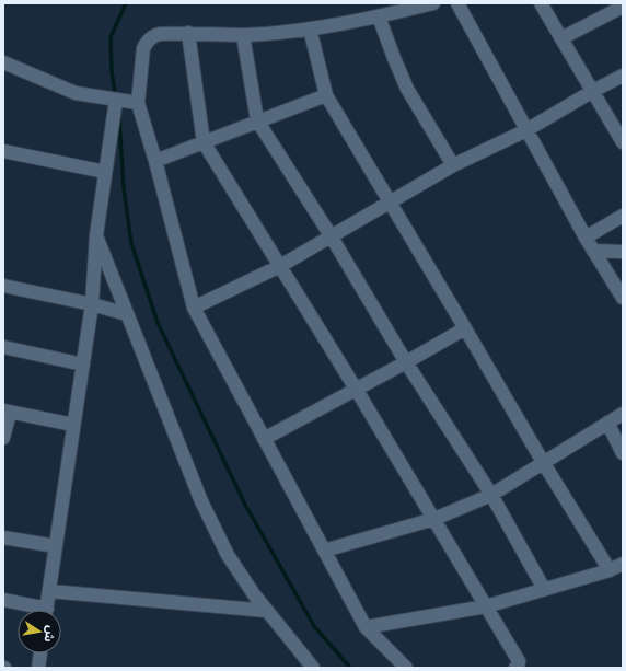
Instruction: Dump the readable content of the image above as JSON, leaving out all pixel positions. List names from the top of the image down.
{
  "north": "right"
}
